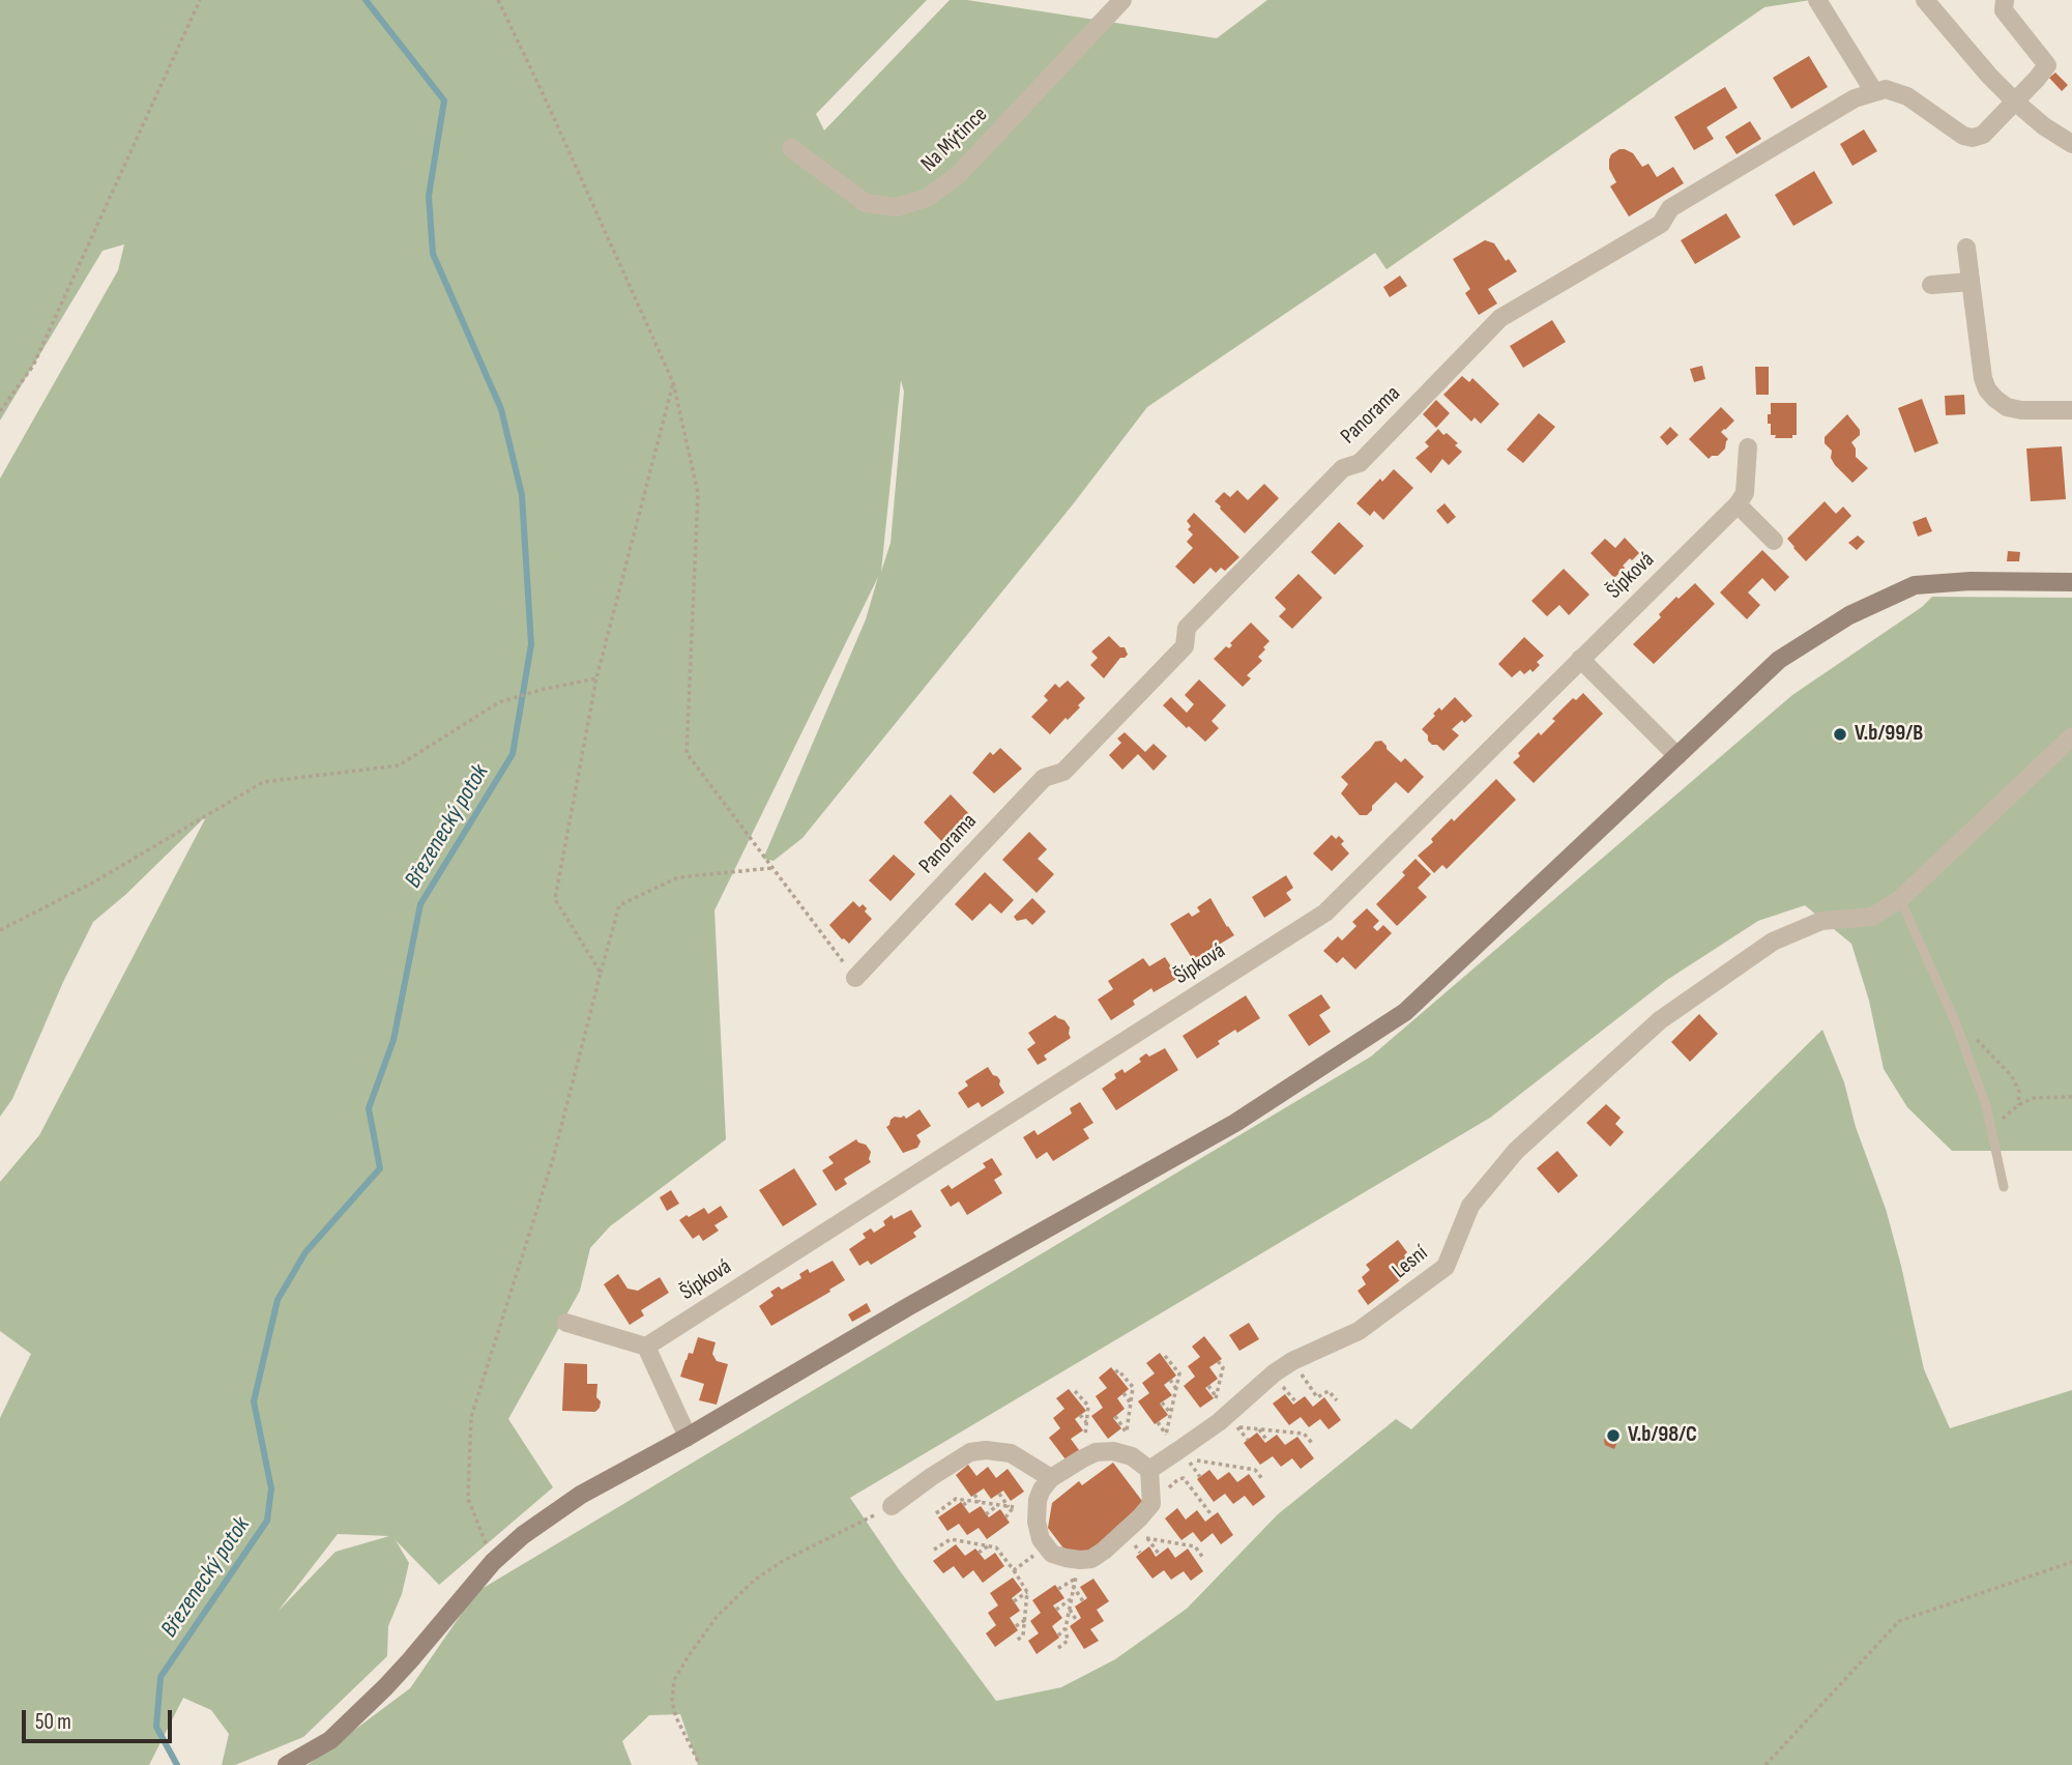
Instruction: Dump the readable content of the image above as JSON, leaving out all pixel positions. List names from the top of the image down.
{
  "streets": {
    "street": [
      "Na Mýtince",
      "Panorama",
      "Šípková",
      "Lesní"
    ]
  },
  "water": ["Březenecký potok"],
  "places": ["V.b/99/B", "V.b/98/C"],
  "scale_bar": "50 m"
}
